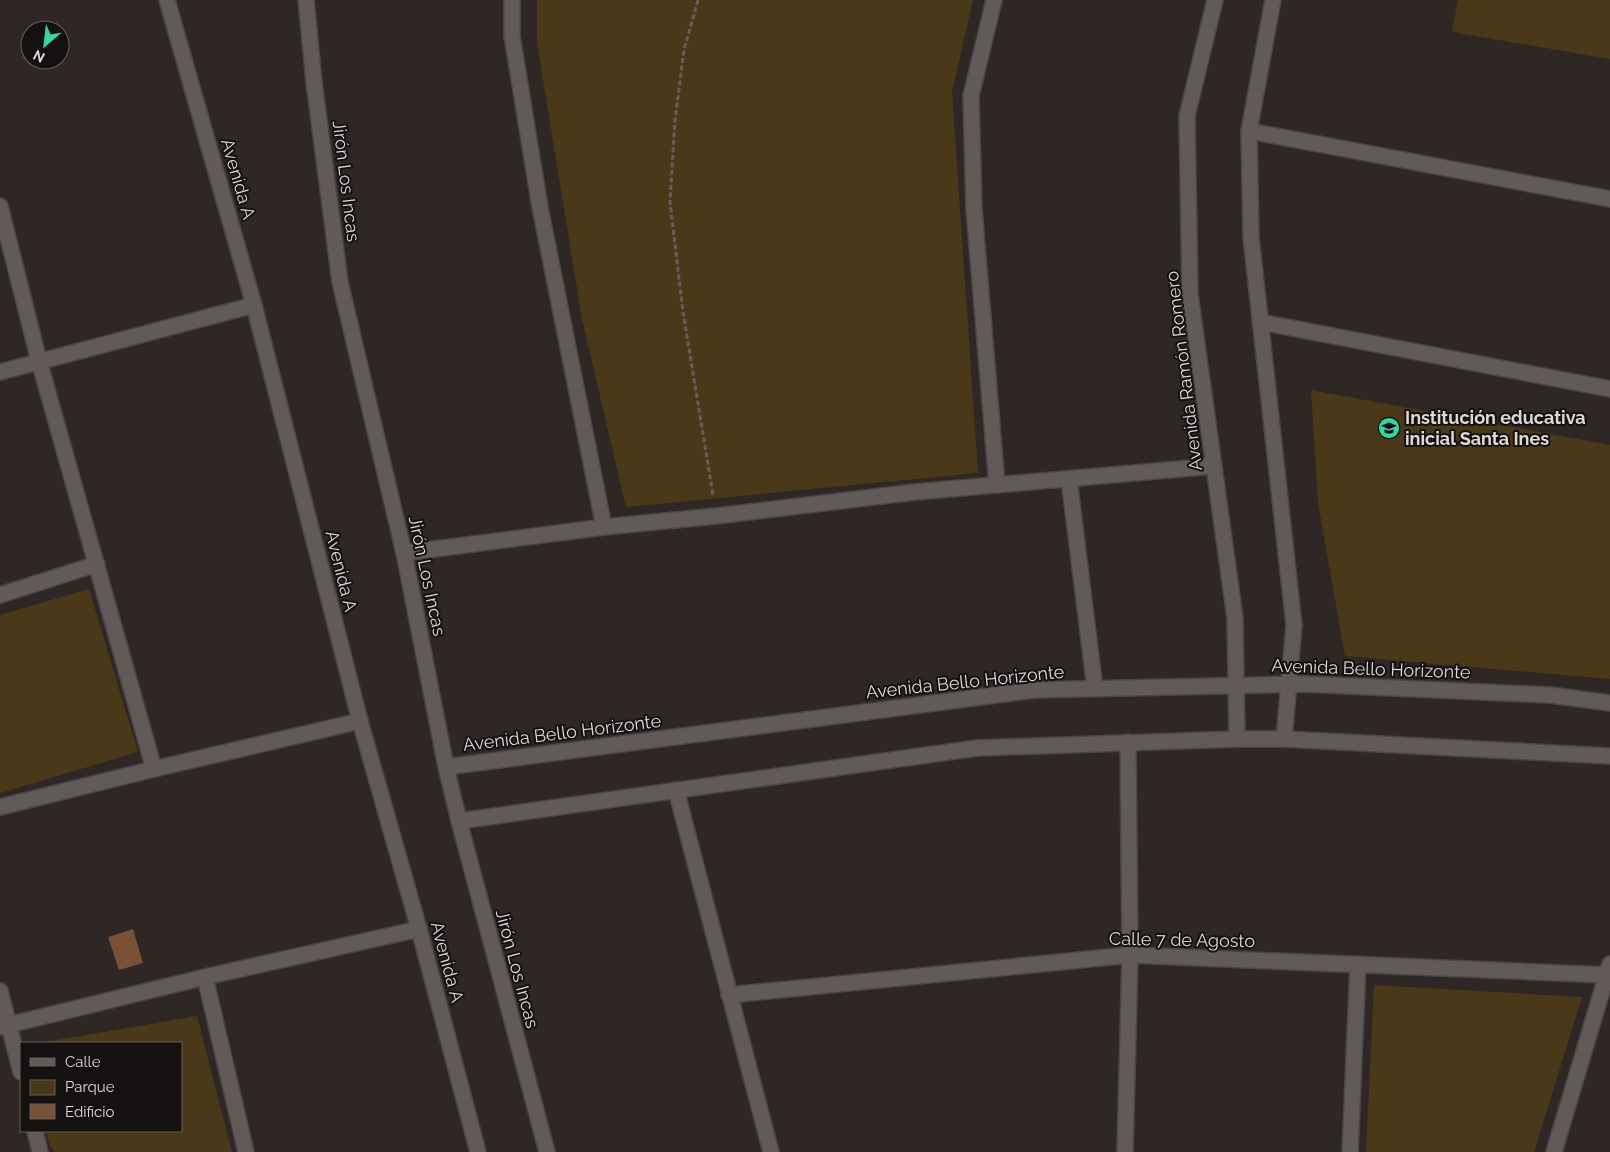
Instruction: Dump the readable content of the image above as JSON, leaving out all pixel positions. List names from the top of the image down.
{
  "streets": {
    "street": [
      "Avenida A",
      "Jirón Los Incas",
      "Avenida Ramón Romero",
      "Avenida Bello Horizonte",
      "Calle 7 de Agosto"
    ]
  },
  "crossings": [
    ["Jirón Los Incas", "Avenida Bello Horizonte"],
    ["Avenida Ramón Romero", "Avenida Bello Horizonte"]
  ],
  "places": {
    "school or university": ["Institución educativa inicial Santa Ines"]
  },
  "legend": ["Calle", "Parque", "Edificio"],
  "north": "bottom left"
}
